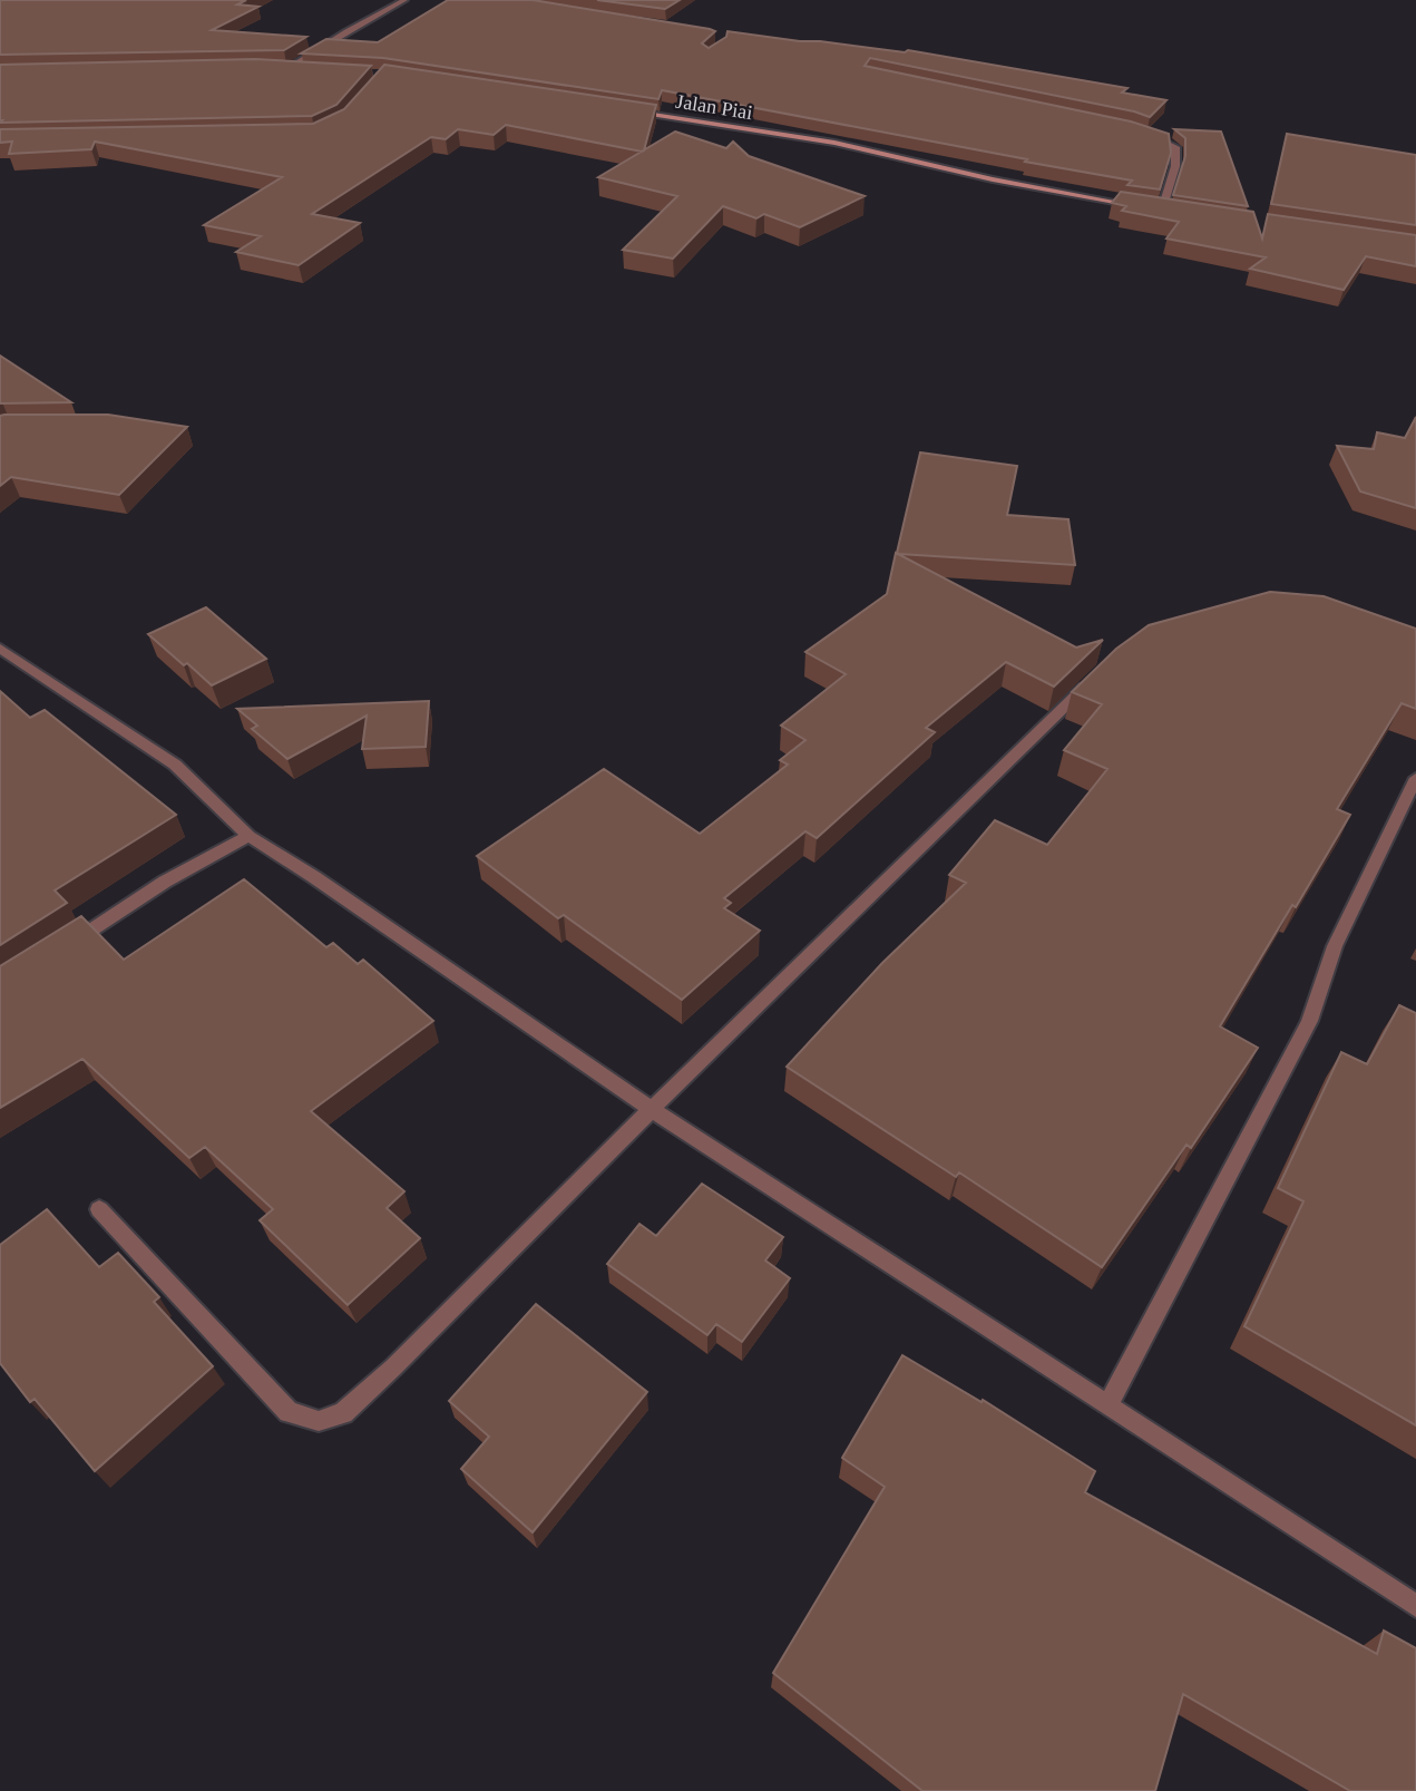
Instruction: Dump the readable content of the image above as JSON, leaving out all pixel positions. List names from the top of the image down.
{
  "streets": {
    "street": ["Jalan Piai"]
  }
}
